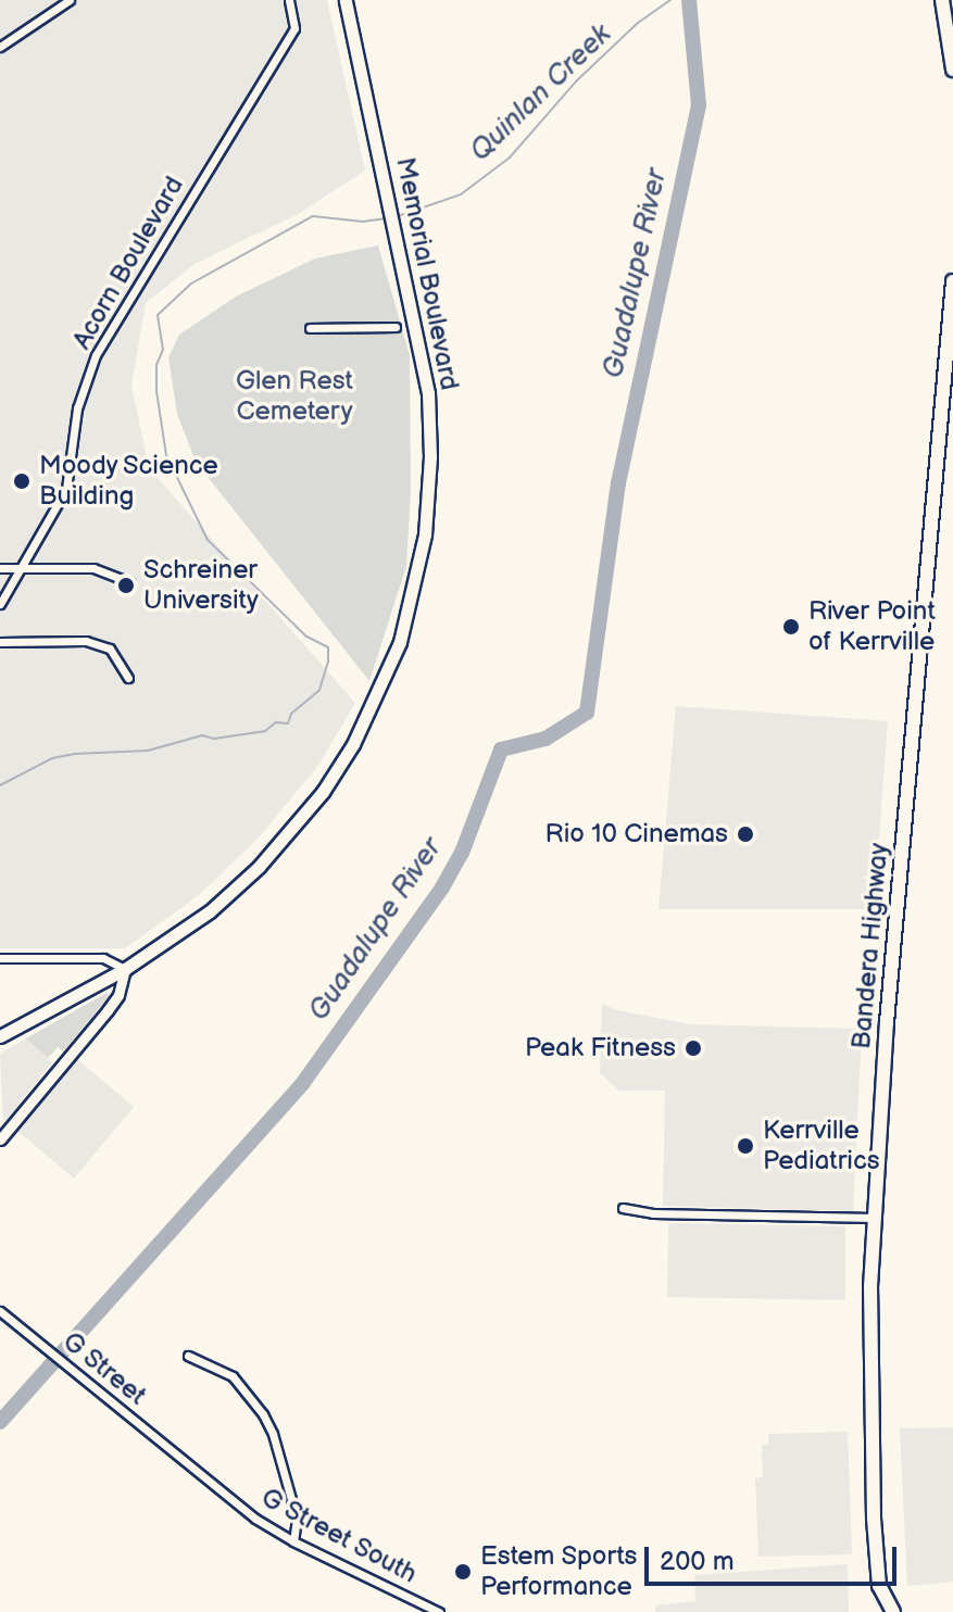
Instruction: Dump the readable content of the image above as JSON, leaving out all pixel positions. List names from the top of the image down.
{
  "streets": {
    "main road": ["Memorial Boulevard", "Bandera Highway"],
    "street": ["Acorn Boulevard", "G Street", "G Street South"]
  },
  "crossings": [
    ["G Street", "G Street South"]
  ],
  "water": ["Quinlan Creek", "Guadalupe River"],
  "parks": ["Glen Rest Cemetery"],
  "places": [
    "Moody Science Building",
    "Schreiner University",
    "River Point of Kerrville",
    "Rio 10 Cinemas",
    "Peak Fitness",
    "Kerrville Pediatrics",
    "Estem Sports Performance"
  ],
  "scale_bar": "200 m"
}
